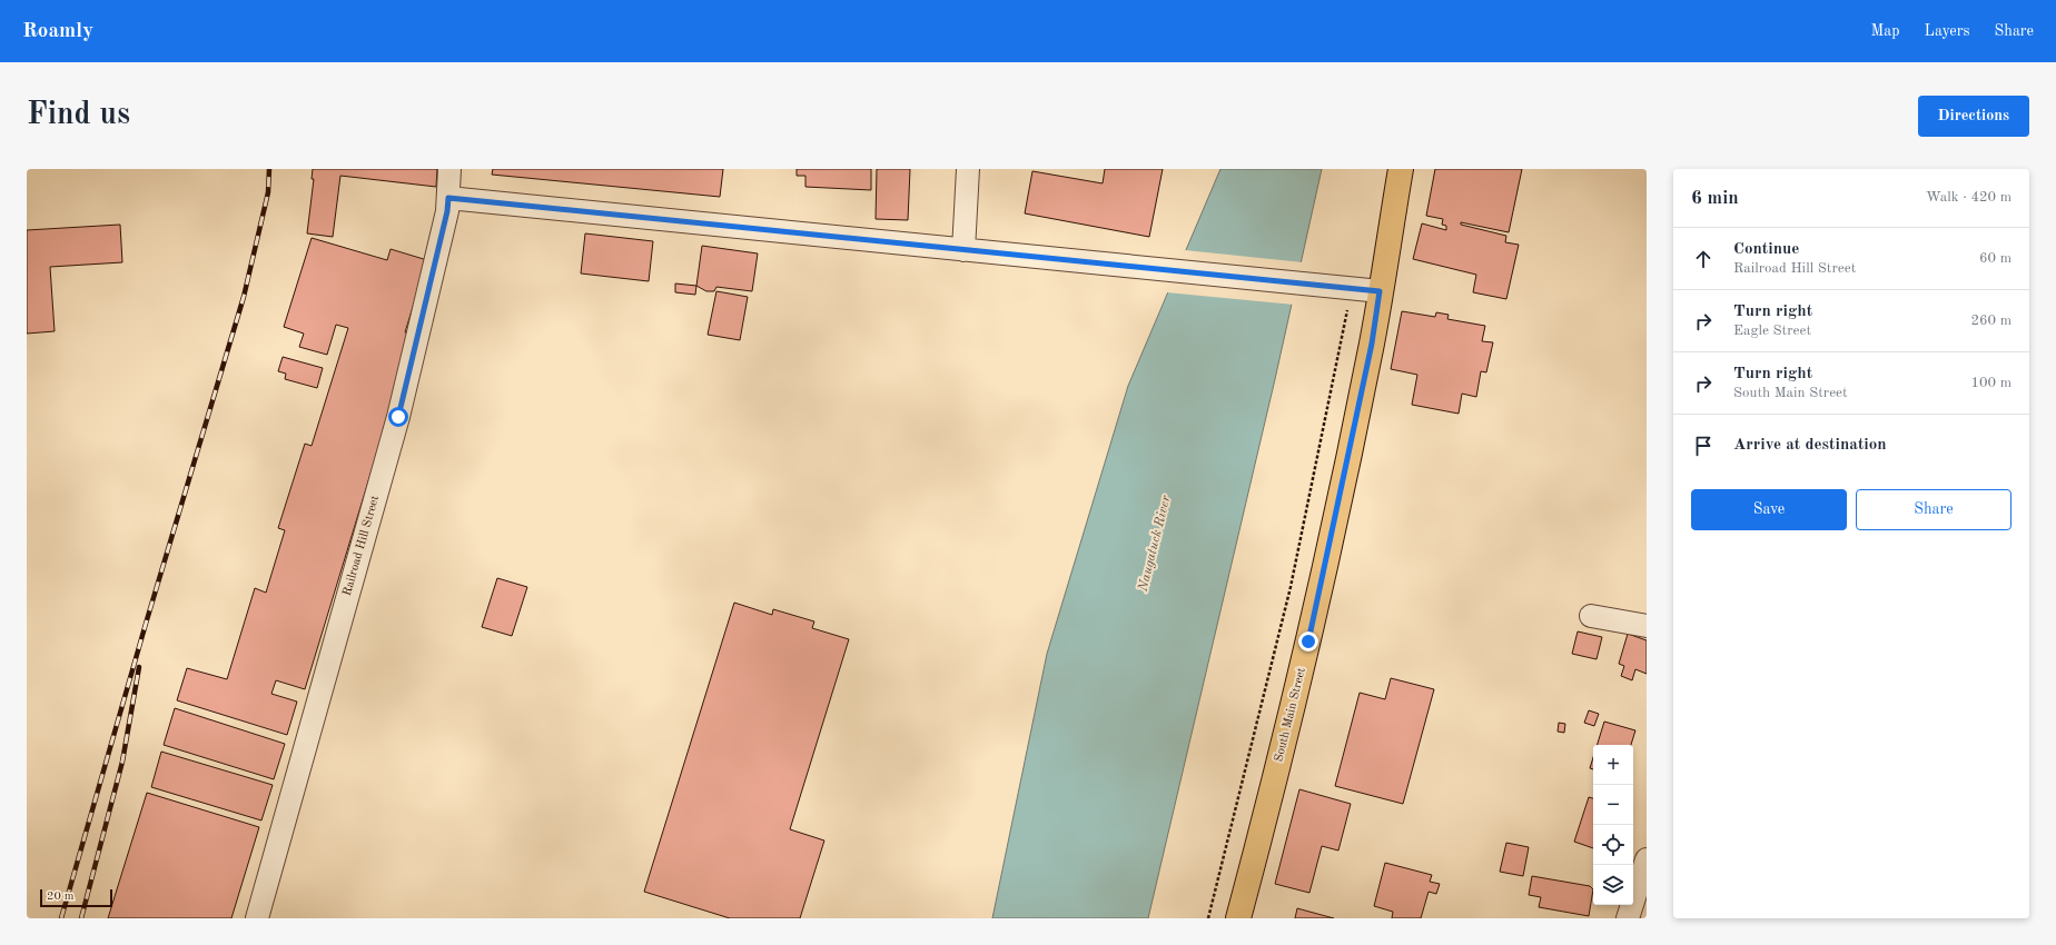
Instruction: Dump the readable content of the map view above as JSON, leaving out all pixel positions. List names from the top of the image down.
{
  "streets": {
    "main road": ["South Main Street"],
    "street": ["Railroad Hill Street"]
  },
  "water": ["Naugatuck River"],
  "scale_bar": "20 m",
  "page": {
    "header": "Roamly",
    "nav": ["Map", "Layers", "Share"],
    "buttons": [
      "Directions",
      ["Save", "Share"]
    ],
    "title": "Find us",
    "heading": ["6 min", "Walk · 420 m"],
    "list": [
      ["Continue", "Railroad Hill Street", "60 m"],
      ["Turn right", "Eagle Street", "260 m"],
      ["Turn right", "South Main Street", "100 m"],
      "Arrive at destination"
    ],
    "map_buttons": ["+", "−"],
    "scale": "20 m"
  }
}
